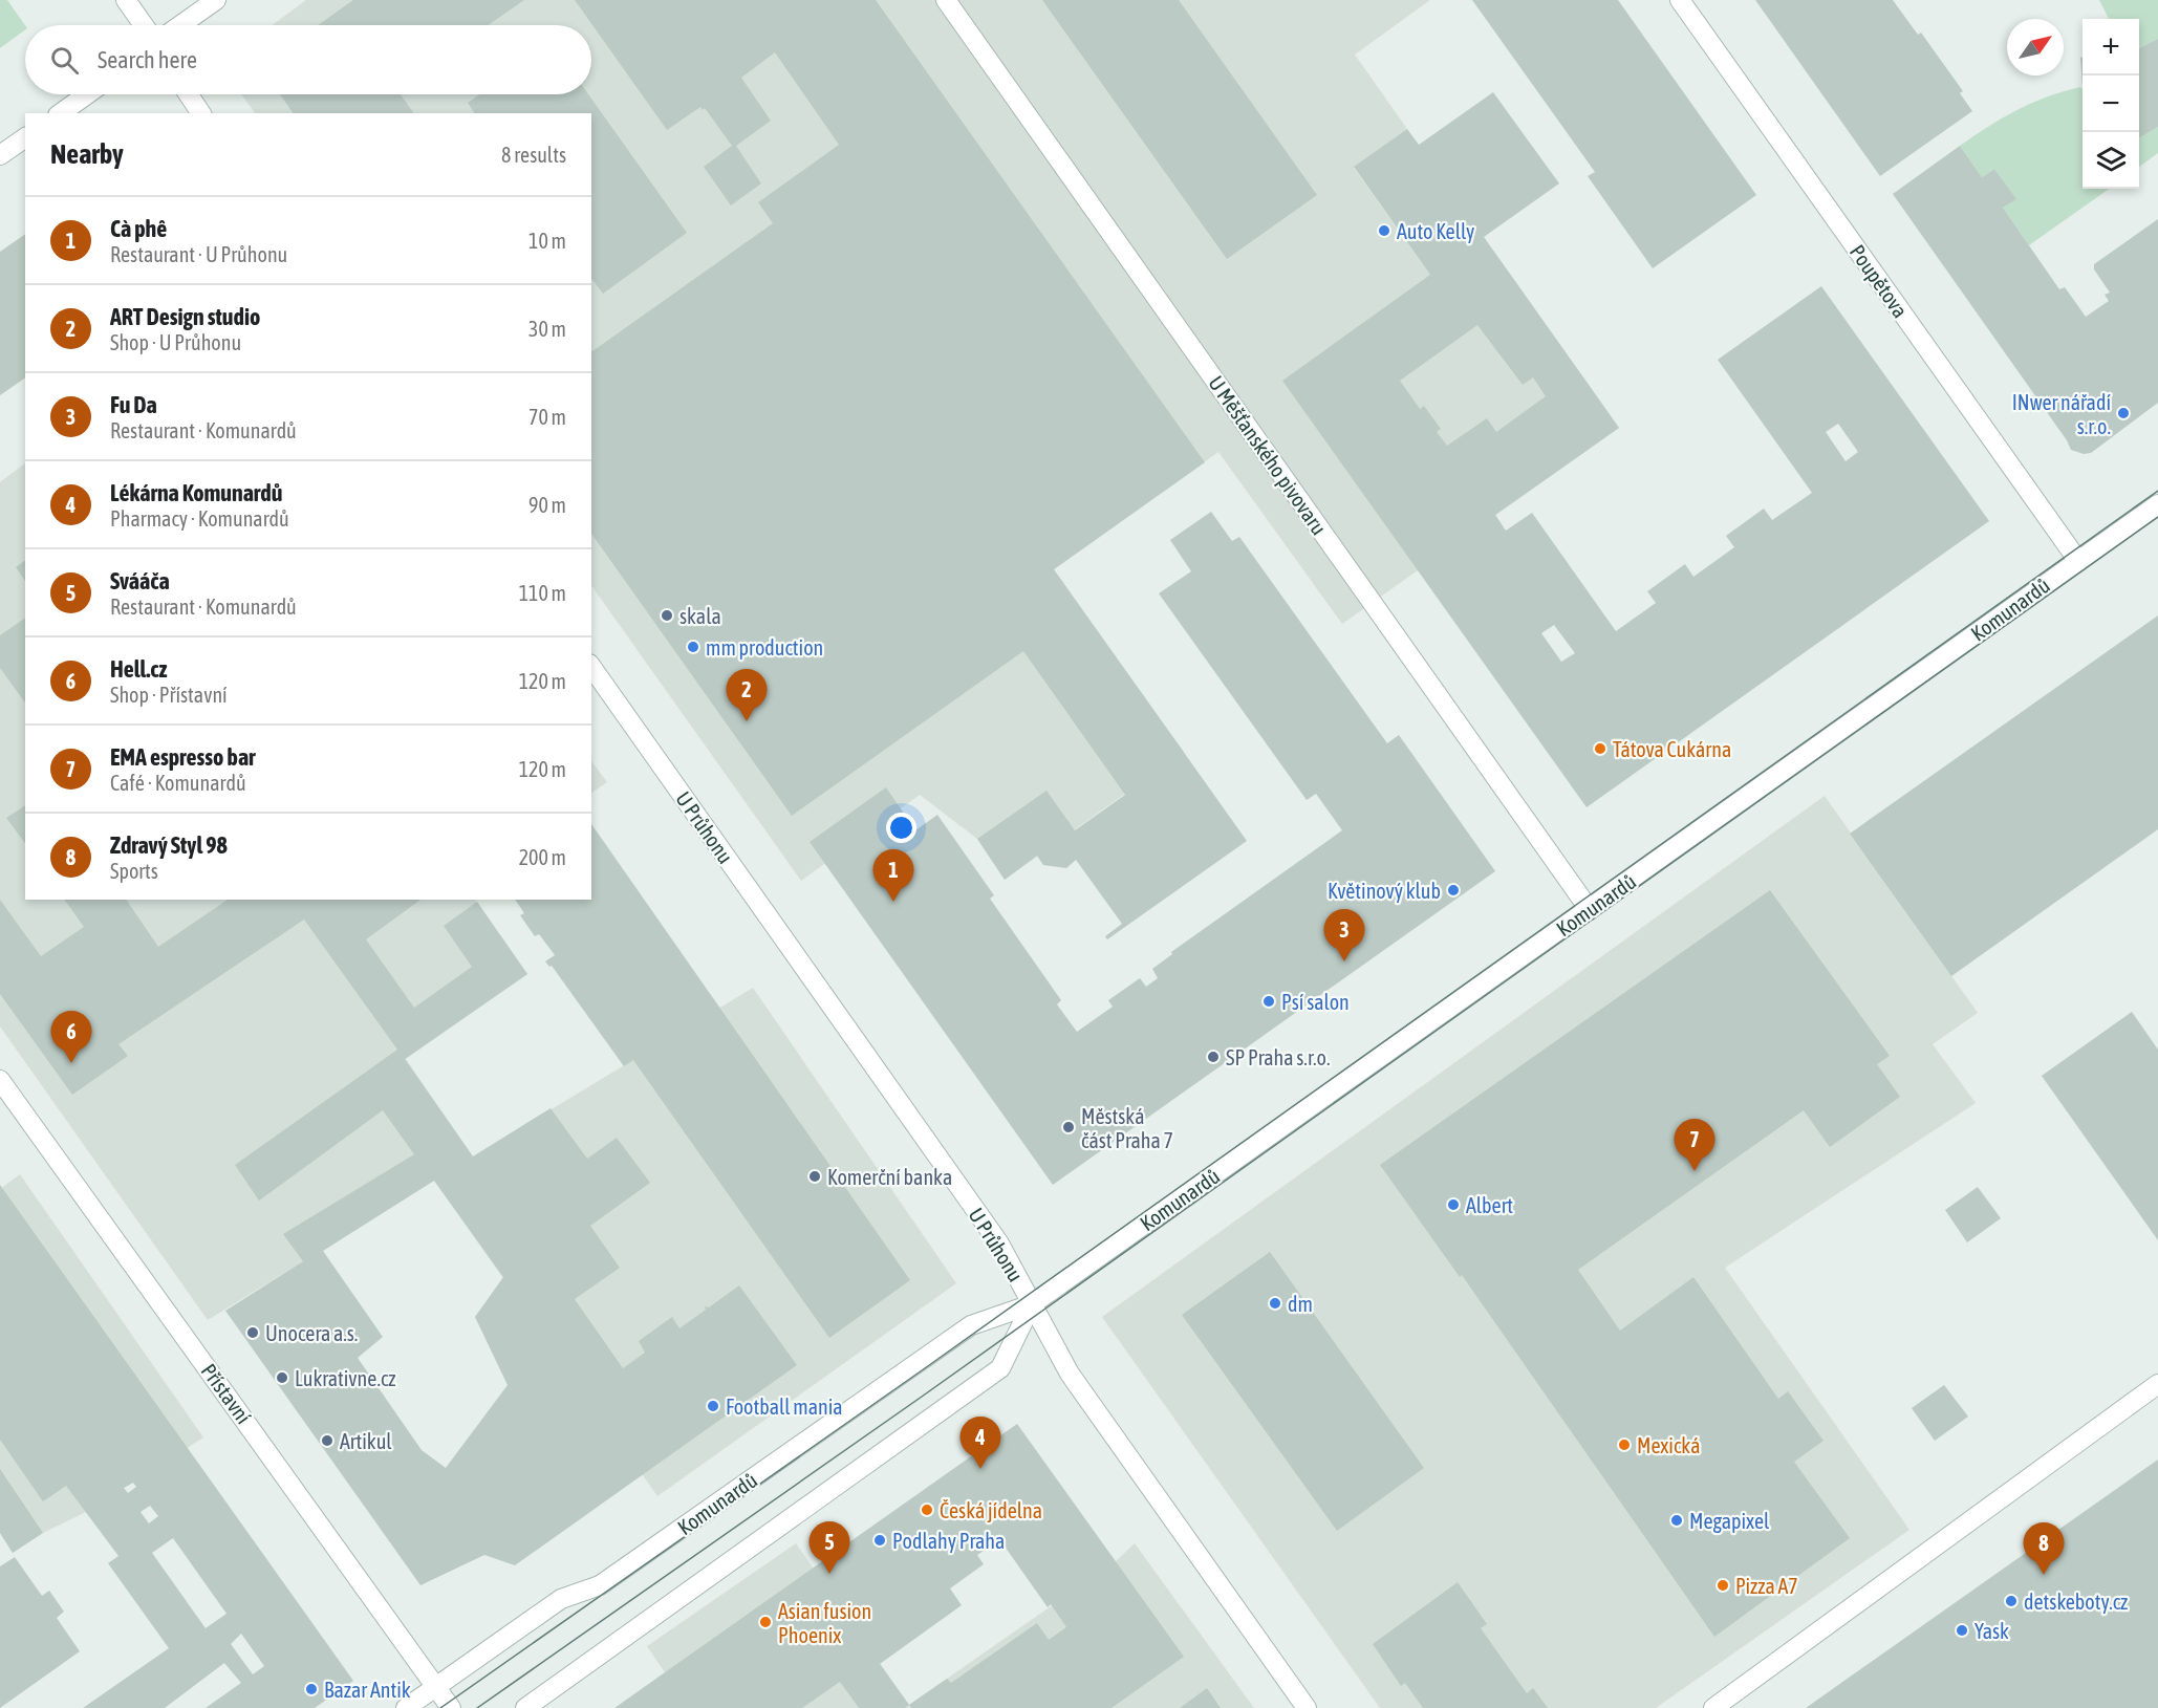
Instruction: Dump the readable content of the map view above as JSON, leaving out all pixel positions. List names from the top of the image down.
{
  "streets": {
    "street": [
      "Poupětova",
      "U Měšťanského pivovaru",
      "Komunardů",
      "U Průhonu",
      "Přístavní"
    ]
  },
  "crossings": [
    ["Poupětova", "Komunardů"],
    ["U Měšťanského pivovaru", "Komunardů"],
    ["Komunardů", "U Průhonu"],
    ["Komunardů", "Přístavní"]
  ],
  "places": [
    "Auto Kelly",
    "INwer nářadí s.r.o.",
    "skala",
    "mm production",
    "Tátova Cukárna",
    "Květinový klub",
    "Psí salon",
    "SP Praha s.r.o.",
    "Městská část Praha 7",
    "Komerční banka",
    "Albert",
    "dm",
    "Unocera a.s.",
    "Lukrativne.cz",
    "Football mania",
    "Artikul",
    "Mexická",
    "Česká jídelna",
    "Megapixel",
    "Podlahy Praha",
    "Pizza A7",
    "detskeboty.cz",
    "Asian fusion Phoenix",
    "Yask",
    "Bazar Antik"
  ],
  "north": "top right",
  "page": {
    "map_buttons": ["+", "−"],
    "search": "Search here",
    "heading": ["Nearby", "8 results"],
    "list": [
      {
        "mark": "1",
        "name": "Cà phê",
        "note": "Restaurant · U Průhonu",
        "value": "10 m"
      },
      {
        "mark": "2",
        "name": "ART Design studio",
        "note": "Shop · U Průhonu",
        "value": "30 m"
      },
      {
        "mark": "3",
        "name": "Fu Da",
        "note": "Restaurant · Komunardů",
        "value": "70 m"
      },
      {
        "mark": "4",
        "name": "Lékárna Komunardů",
        "note": "Pharmacy · Komunardů",
        "value": "90 m"
      },
      {
        "mark": "5",
        "name": "Svááča",
        "note": "Restaurant · Komunardů",
        "value": "110 m"
      },
      {
        "mark": "6",
        "name": "Hell.cz",
        "note": "Shop · Přístavní",
        "value": "120 m"
      },
      {
        "mark": "7",
        "name": "EMA espresso bar",
        "note": "Café · Komunardů",
        "value": "120 m"
      },
      {
        "mark": "8",
        "name": "Zdravý Styl 98",
        "note": "Sports",
        "value": "200 m"
      }
    ],
    "pins": [
      "2",
      "1",
      "3",
      "6",
      "7",
      "4",
      "5",
      "8"
    ]
  }
}
